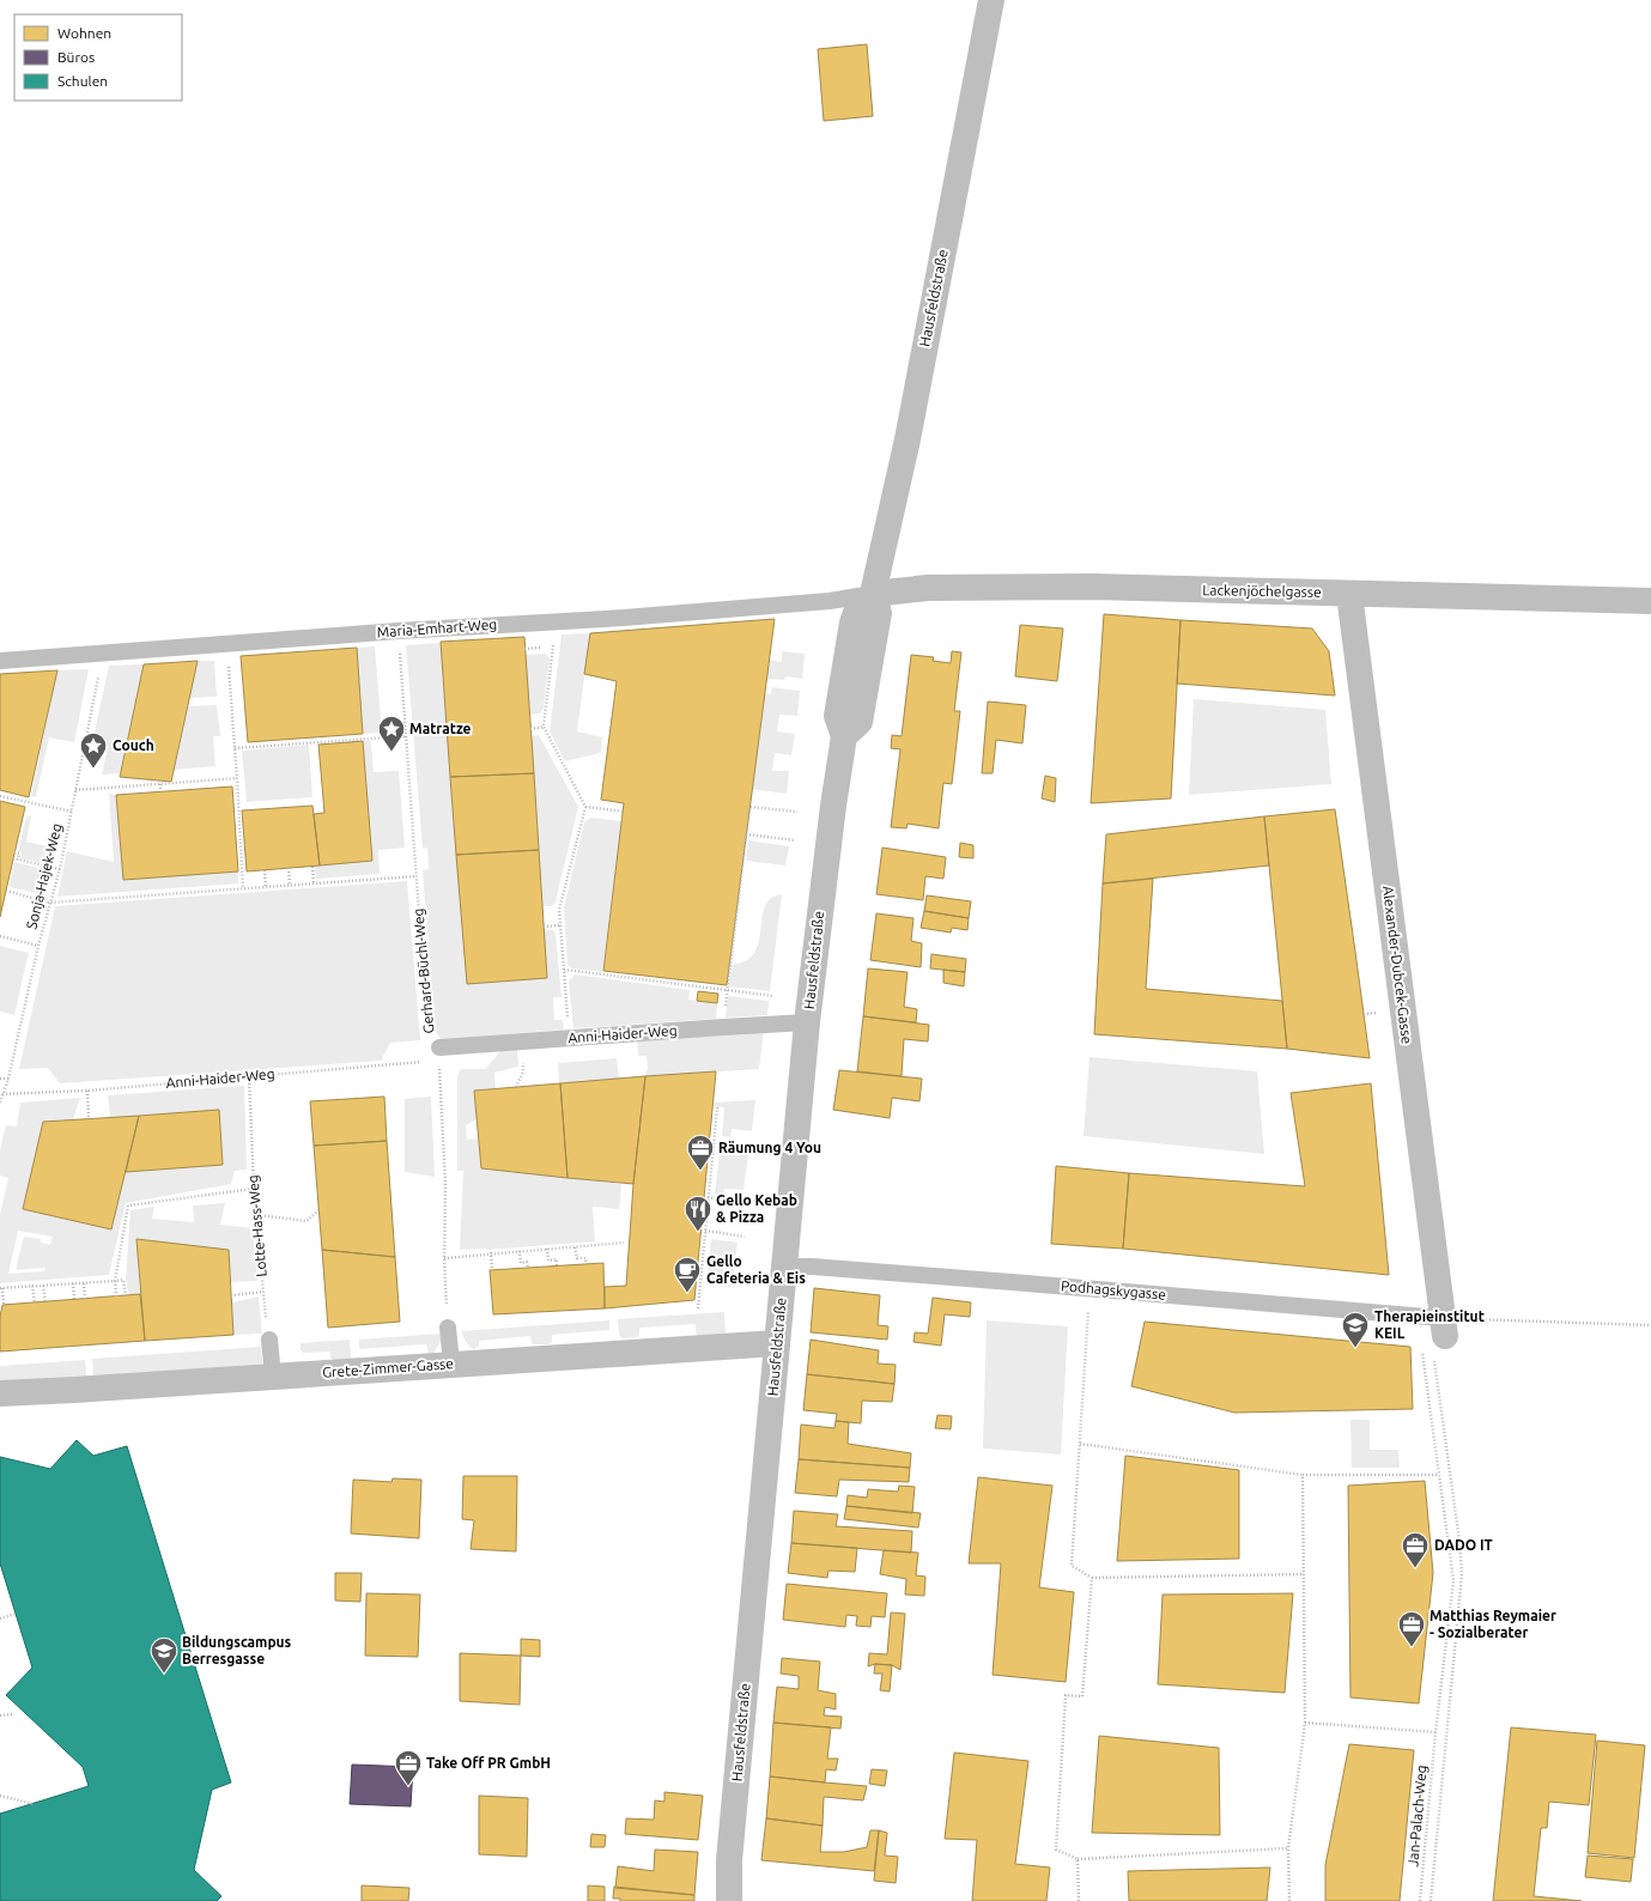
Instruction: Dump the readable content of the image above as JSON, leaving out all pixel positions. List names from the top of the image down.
{
  "streets": {
    "street": [
      "Hausfeldstraße",
      "Lackenjöchelgasse",
      "Alexander-Dubcek-Gasse",
      "Grete-Zimmer-Gasse"
    ],
    "lane": ["Maria-Emhart-Weg", "Anni-Haider-Weg", "Podhagskygasse"],
    "path": [
      "Sonja-Hajek-Weg",
      "Gerhard-Büchl-Weg",
      "Lotte-Hass-Weg",
      "Jan-Palach-Weg"
    ]
  },
  "crossings": [
    ["Hausfeldstraße", "Lackenjöchelgasse"],
    ["Hausfeldstraße", "Maria-Emhart-Weg"],
    ["Hausfeldstraße", "Anni-Haider-Weg"],
    ["Hausfeldstraße", "Podhagskygasse"],
    ["Hausfeldstraße", "Grete-Zimmer-Gasse"],
    ["Lackenjöchelgasse", "Maria-Emhart-Weg"],
    ["Lackenjöchelgasse", "Alexander-Dubcek-Gasse"],
    ["Maria-Emhart-Weg", "Sonja-Hajek-Weg"],
    ["Maria-Emhart-Weg", "Gerhard-Büchl-Weg"],
    ["Sonja-Hajek-Weg", "Anni-Haider-Weg"],
    ["Alexander-Dubcek-Gasse", "Podhagskygasse"],
    ["Alexander-Dubcek-Gasse", "Jan-Palach-Weg"],
    ["Gerhard-Büchl-Weg", "Anni-Haider-Weg"],
    ["Anni-Haider-Weg", "Lotte-Hass-Weg"],
    ["Podhagskygasse", "Jan-Palach-Weg"]
  ],
  "places": {
    "place": ["Matratze", "Couch"],
    "office": [
      "Räumung 4 You",
      "DADO IT",
      "Matthias Reymaier - Sozialberater",
      "Take Off PR GmbH"
    ],
    "restaurant": ["Gello Kebab & Pizza"],
    "cafe": ["Gello Cafeteria & Eis"],
    "school or university": ["Therapieinstitut KEIL", "Bildungscampus Berresgasse"]
  },
  "legend": ["Wohnen", "Büros", "Schulen"]
}
